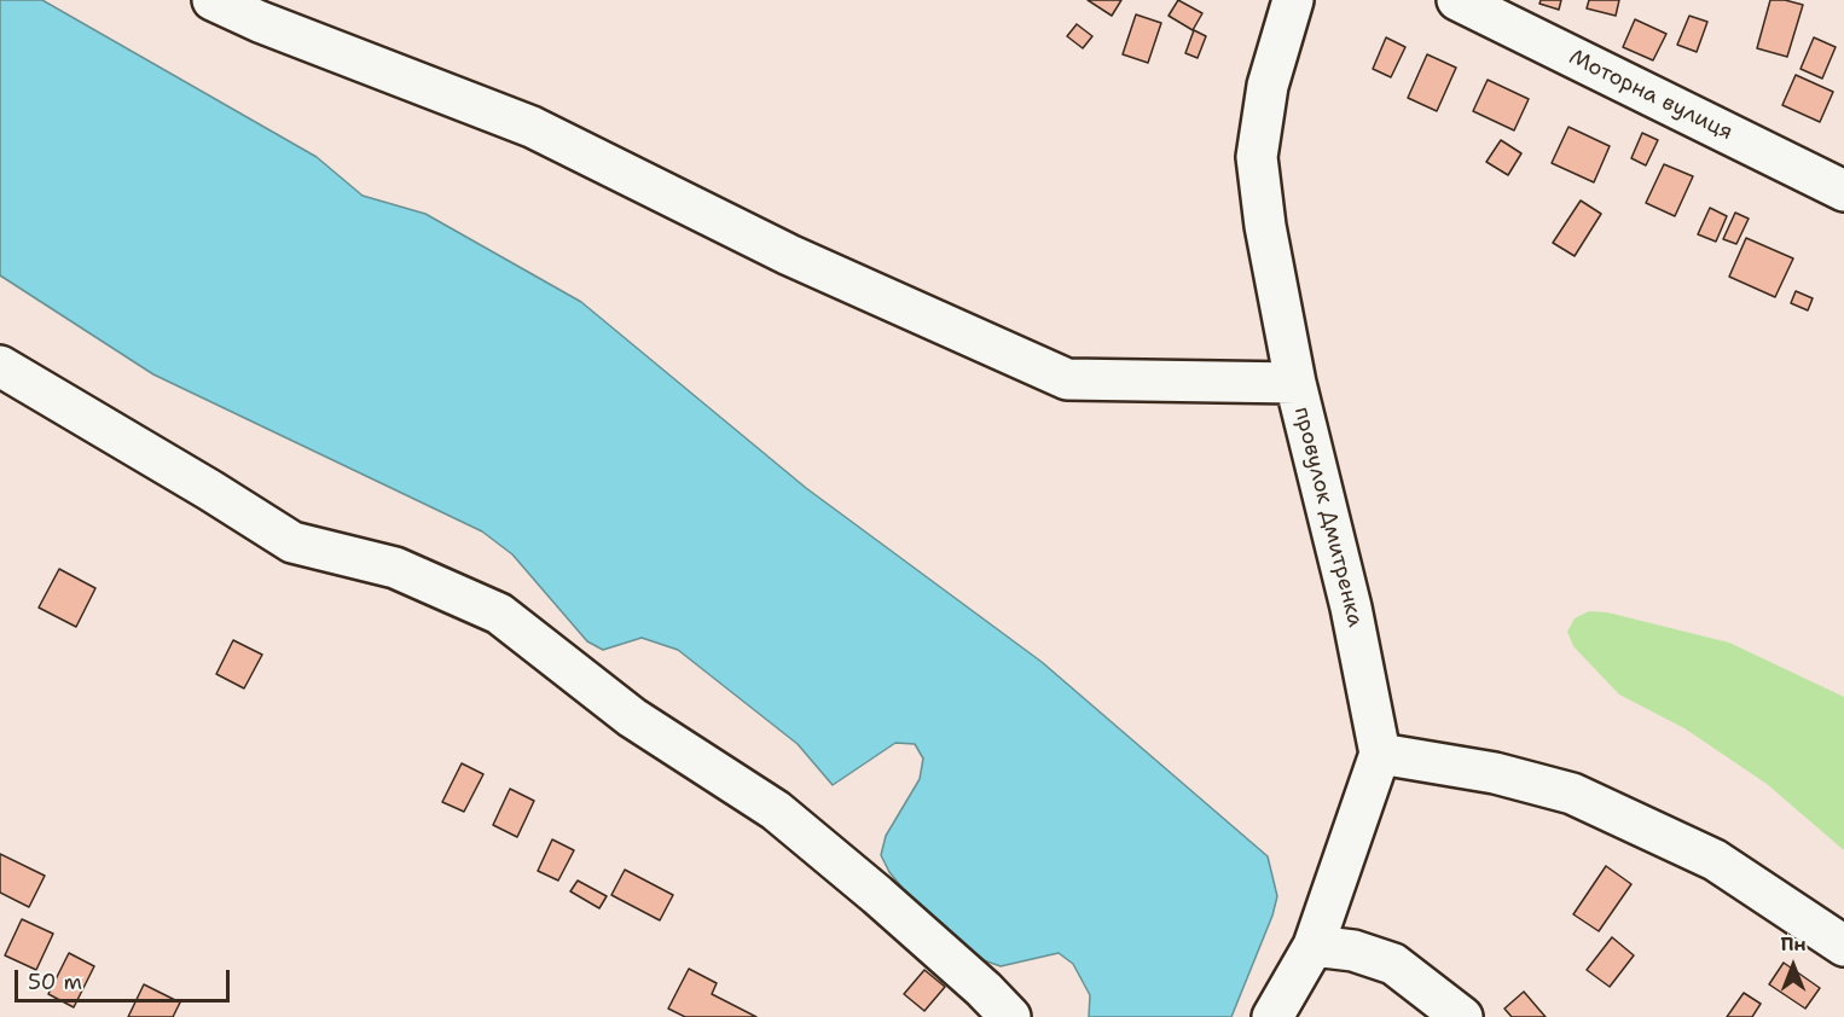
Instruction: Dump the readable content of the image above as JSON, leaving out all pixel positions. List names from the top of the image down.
{
  "streets": {
    "street": ["Моторна вулиця", "провулок Дмитренка"]
  },
  "scale_bar": "50 m",
  "north": "top"
}
